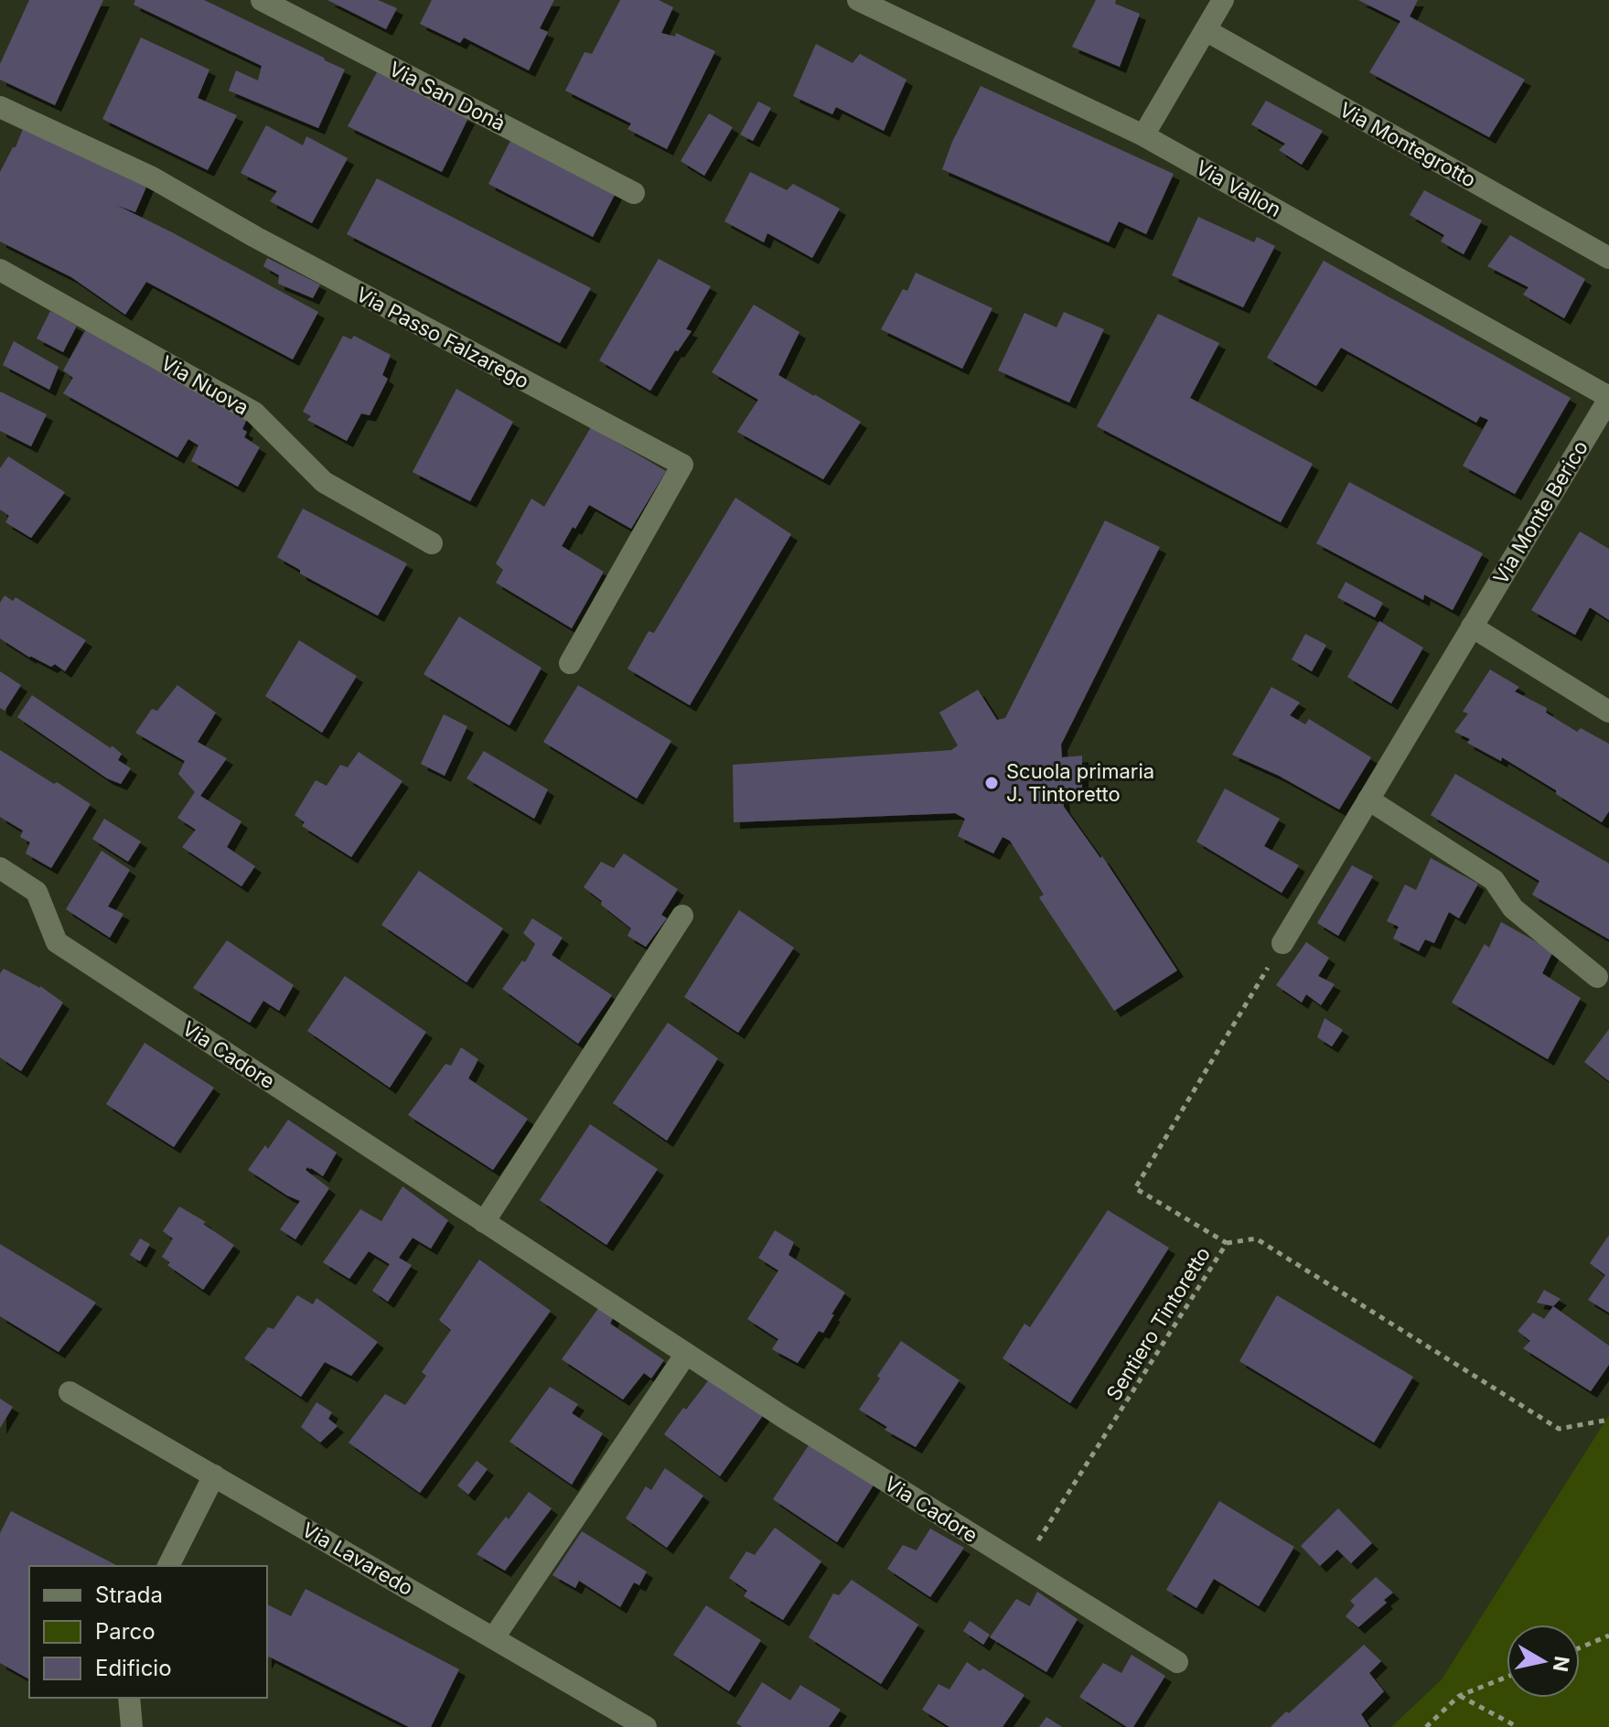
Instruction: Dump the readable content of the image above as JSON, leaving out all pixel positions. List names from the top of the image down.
{
  "streets": {
    "street": [
      "Via San Donà",
      "Via Montegrotto",
      "Via Vallon",
      "Via Passo Falzarego",
      "Via Nuova",
      "Via Monte Berico",
      "Via Cadore",
      "Via Lavaredo"
    ],
    "path": ["Sentiero Tintoretto"]
  },
  "crossings": [
    ["Via Vallon", "Via Monte Berico"],
    ["Via Monte Berico", "Sentiero Tintoretto"],
    ["Via Cadore", "Sentiero Tintoretto"]
  ],
  "places": ["Scuola primaria J. Tintoretto"],
  "legend": ["Strada", "Parco", "Edificio"],
  "north": "right"
}
